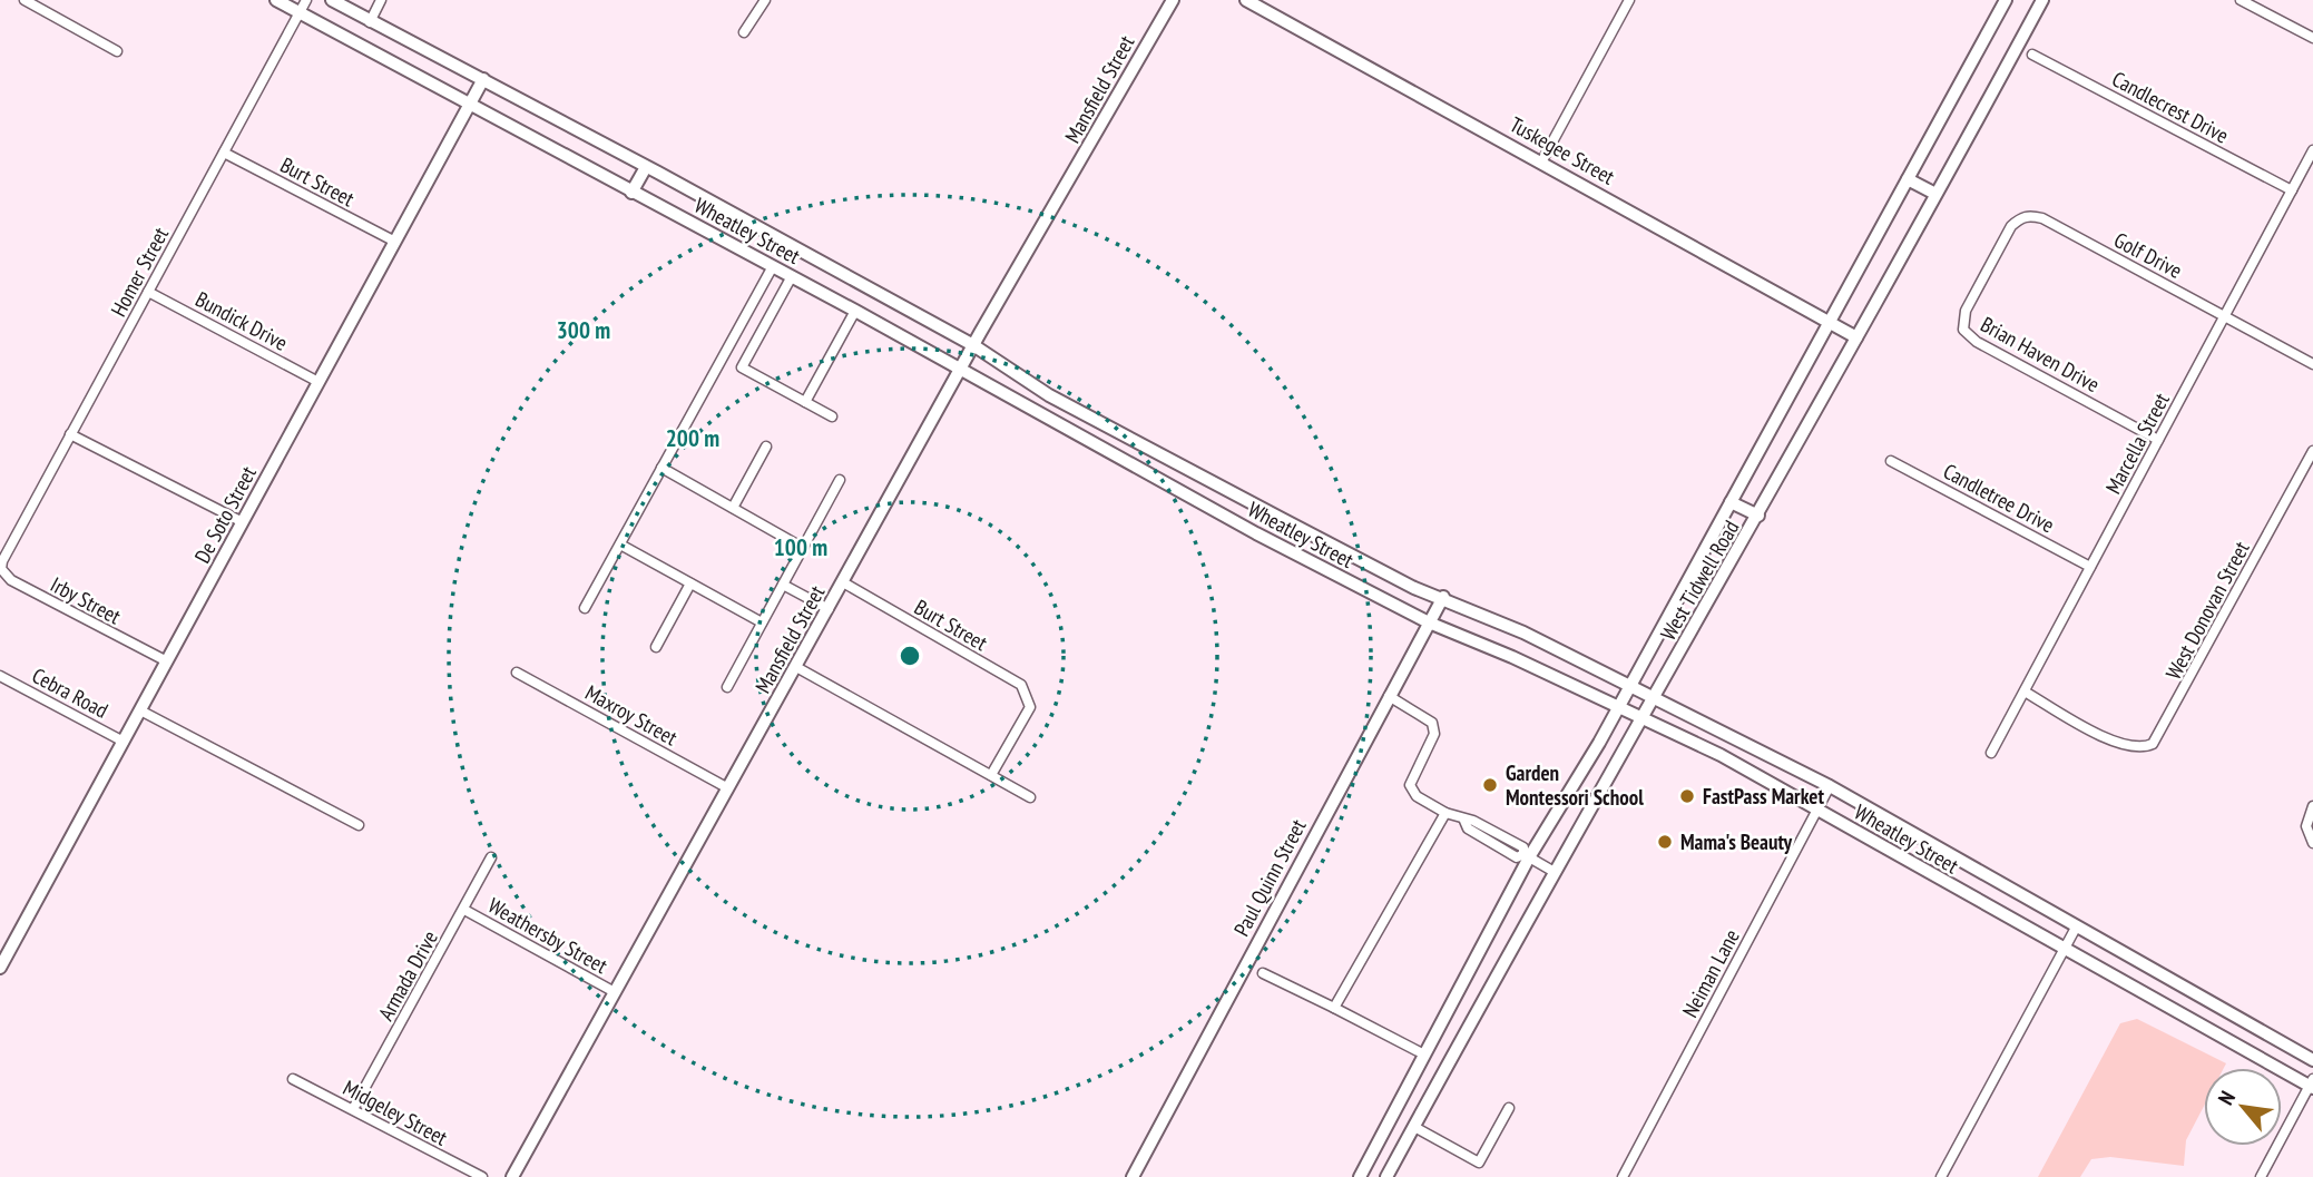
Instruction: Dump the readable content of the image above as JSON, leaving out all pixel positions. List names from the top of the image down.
{
  "streets": {
    "main road": [
      "Mansfield Street",
      "Tuskegee Street",
      "Wheatley Street",
      "De Soto Street",
      "West Tidwell Road",
      "Paul Quinn Street"
    ],
    "street": [
      "Candlecrest Drive",
      "Burt Street",
      "Golf Drive",
      "Homer Street",
      "Bundick Drive",
      "Brian Haven Drive",
      "Marcella Street",
      "Candletree Drive",
      "Irby Street",
      "West Donovan Street",
      "Cebra Road",
      "Maxroy Street",
      "Weathersby Street",
      "Neiman Lane",
      "Armada Drive",
      "Midgeley Street"
    ]
  },
  "crossings": [
    ["Mansfield Street", "Burt Street"],
    ["Mansfield Street", "Wheatley Street"],
    ["Mansfield Street", "Maxroy Street"],
    ["Mansfield Street", "Weathersby Street"],
    ["Candlecrest Drive", "Marcella Street"],
    ["Tuskegee Street", "West Tidwell Road"],
    ["Burt Street", "Homer Street"],
    ["Burt Street", "De Soto Street"],
    ["Wheatley Street", "Homer Street"],
    ["Wheatley Street", "De Soto Street"],
    ["Wheatley Street", "West Tidwell Road"],
    ["Wheatley Street", "Paul Quinn Street"],
    ["Wheatley Street", "Neiman Lane"],
    ["Golf Drive", "Brian Haven Drive"],
    ["Golf Drive", "Marcella Street"],
    ["Homer Street", "Bundick Drive"],
    ["Homer Street", "Irby Street"],
    ["Bundick Drive", "De Soto Street"],
    ["Brian Haven Drive", "Marcella Street"],
    ["Marcella Street", "Candletree Drive"],
    ["Marcella Street", "West Donovan Street"],
    ["De Soto Street", "Irby Street"],
    ["De Soto Street", "Cebra Road"],
    ["Weathersby Street", "Armada Drive"],
    ["Armada Drive", "Midgeley Street"]
  ],
  "places": ["Garden Montessori School", "FastPass Market", "Mama's Beauty"],
  "north": "top left",
  "rings": ["300 m", "200 m", "100 m"]
}
